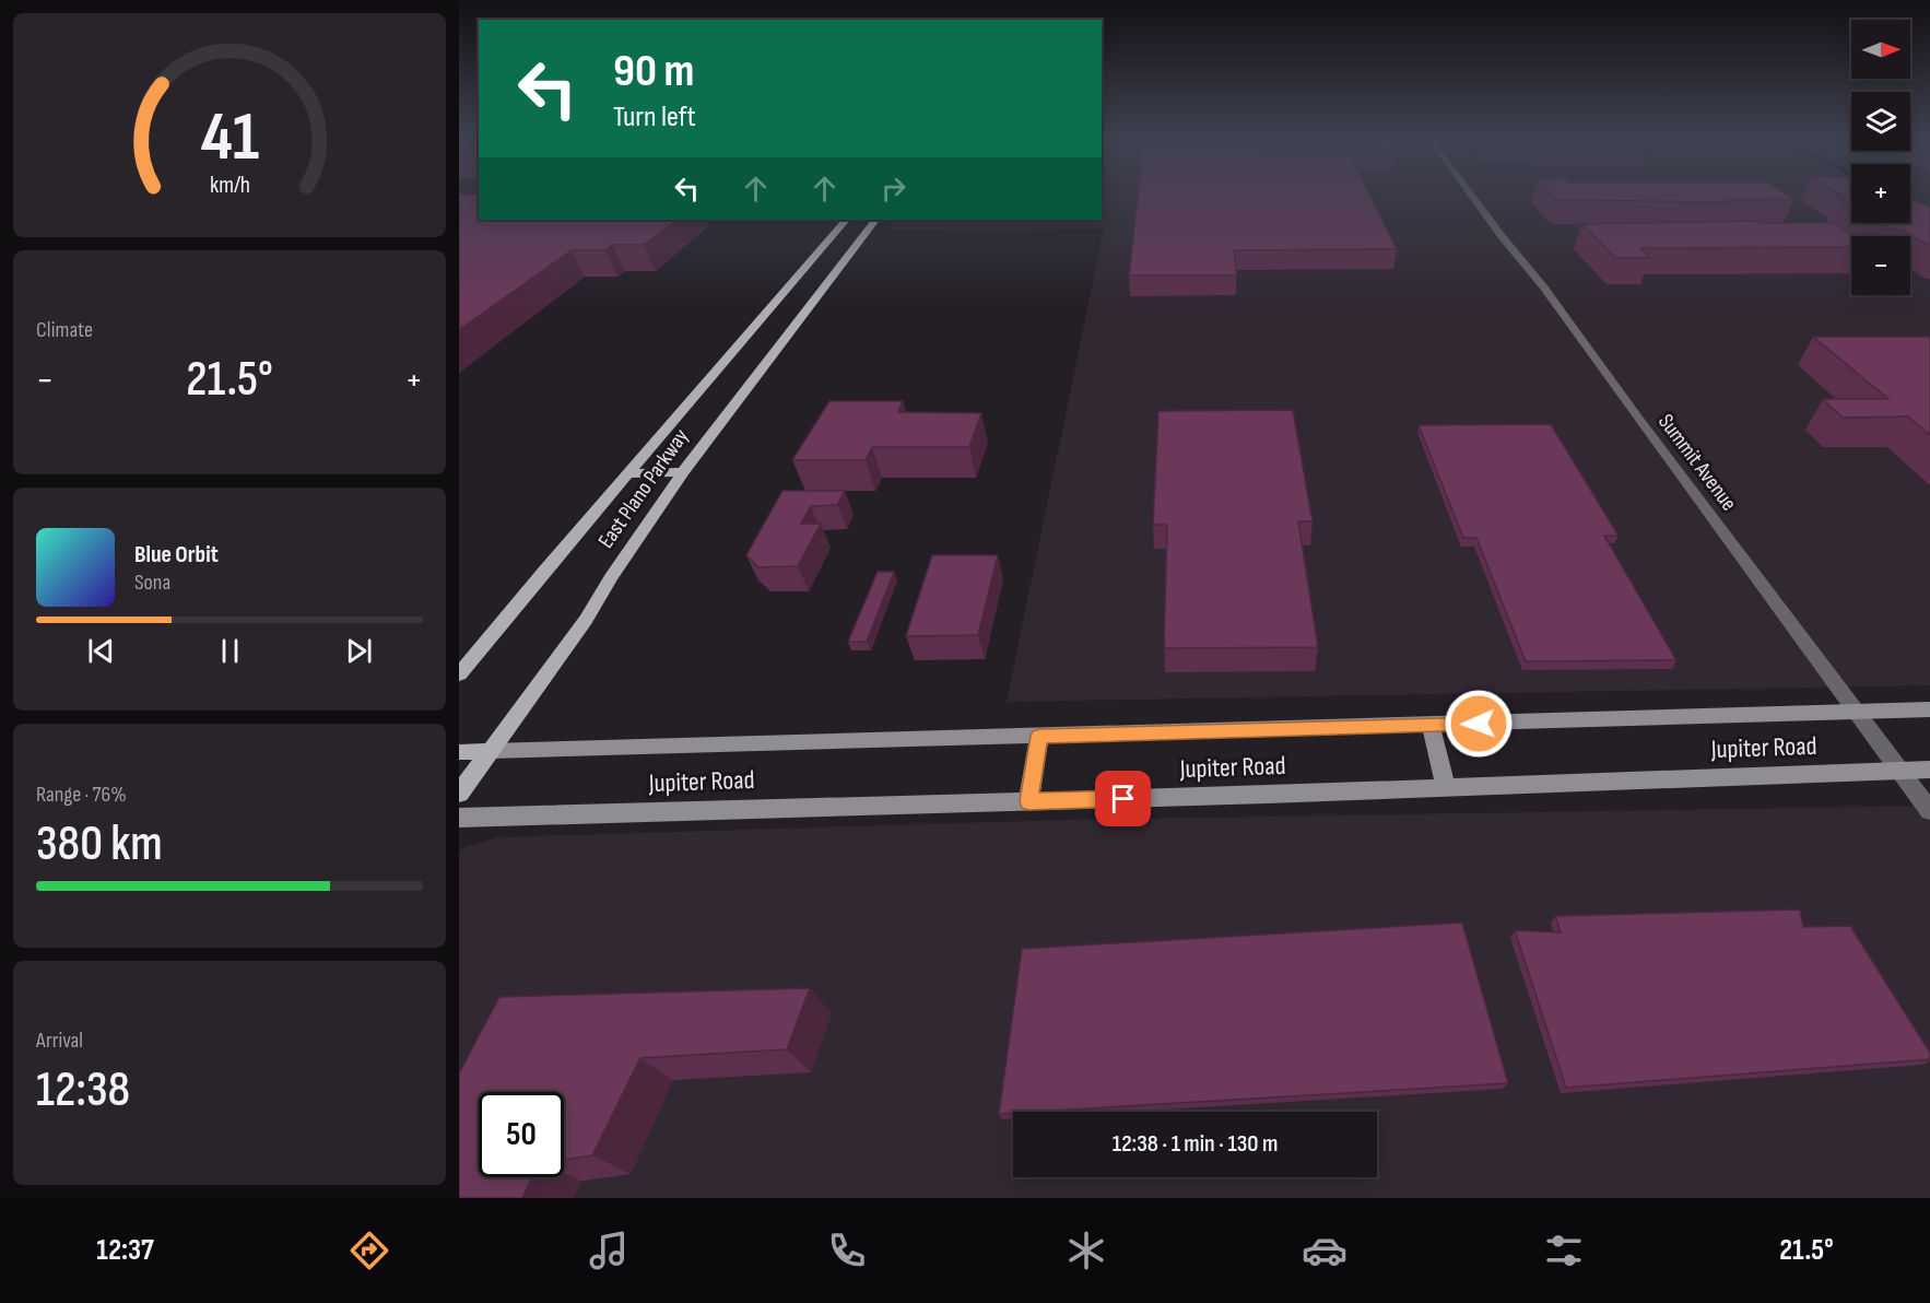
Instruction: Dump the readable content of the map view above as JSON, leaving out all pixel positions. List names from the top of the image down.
{
  "streets": {
    "main road": ["East Plano Parkway", "Jupiter Road"],
    "street": ["Summit Avenue"]
  },
  "crossings": [
    ["Summit Avenue", "Jupiter Road"],
    ["East Plano Parkway", "Jupiter Road"]
  ],
  "north": "right",
  "page": {
    "map_buttons": ["+", "−"],
    "turn": ["90 m", "Turn left"],
    "tile": [
      "Climate",
      ["Range · 76%", "380 km"],
      ["Arrival", "12:38"]
    ],
    "heat": ["−", "21.5°", "+"],
    "song": ["Blue Orbit", "Sona"],
    "limit": "50",
    "trip": "12:38 · 1 min · 130 m",
    "tabs": ["12:37", "21.5°"],
    "gauge": ["41", "km/h"]
  }
}
